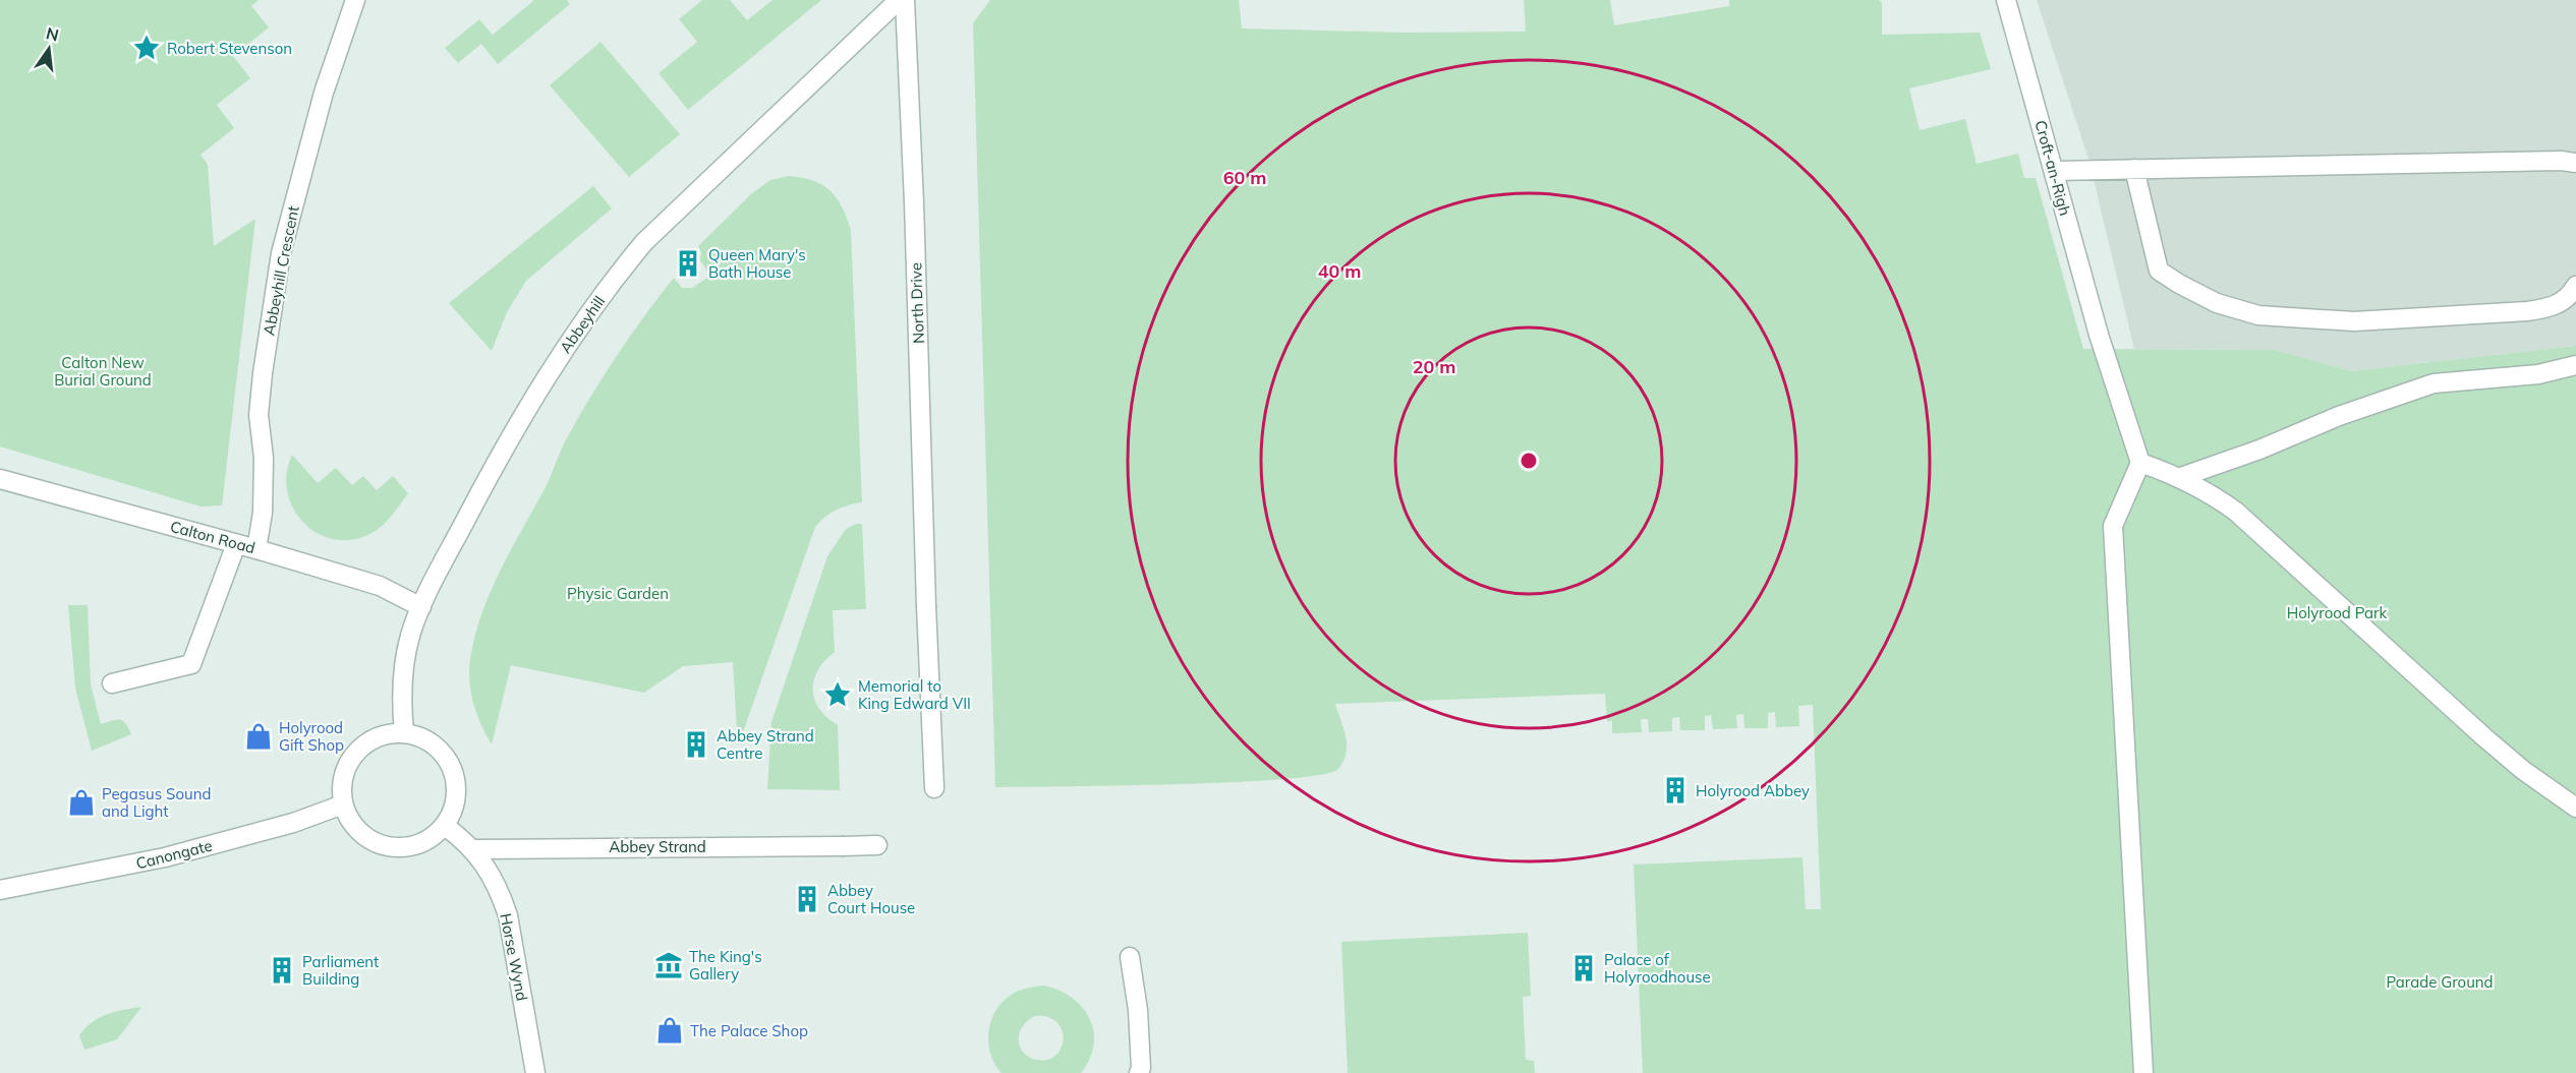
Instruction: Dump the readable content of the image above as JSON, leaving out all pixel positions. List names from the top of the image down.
{
  "streets": {
    "street": [
      "Croft-an-Righ",
      "Abbeyhill Crescent",
      "North Drive",
      "Abbeyhill",
      "Calton Road",
      "Abbey Strand",
      "Canongate",
      "Horse Wynd"
    ]
  },
  "crossings": [
    ["Abbeyhill Crescent", "Calton Road"],
    ["Abbeyhill", "Calton Road"],
    ["Abbeyhill", "Canongate"],
    ["Abbeyhill", "Horse Wynd"],
    ["Abbey Strand", "Horse Wynd"],
    ["Canongate", "Horse Wynd"]
  ],
  "parks": [
    "Calton New Burial Ground",
    "Physic Garden",
    "Holyrood Park",
    "Parade Ground"
  ],
  "places": {
    "place": ["Robert Stevenson", "Memorial to King Edward VII"],
    "building": [
      "Queen Mary's Bath House",
      "Abbey Strand Centre",
      "Holyrood Abbey",
      "Abbey Court House",
      "Palace of Holyroodhouse",
      "Parliament Building"
    ],
    "shop": ["Holyrood Gift Shop", "Pegasus Sound and Light", "The Palace Shop"],
    "museum": ["The King's Gallery"]
  },
  "north": "top",
  "rings": ["60 m", "40 m", "20 m"]
}
